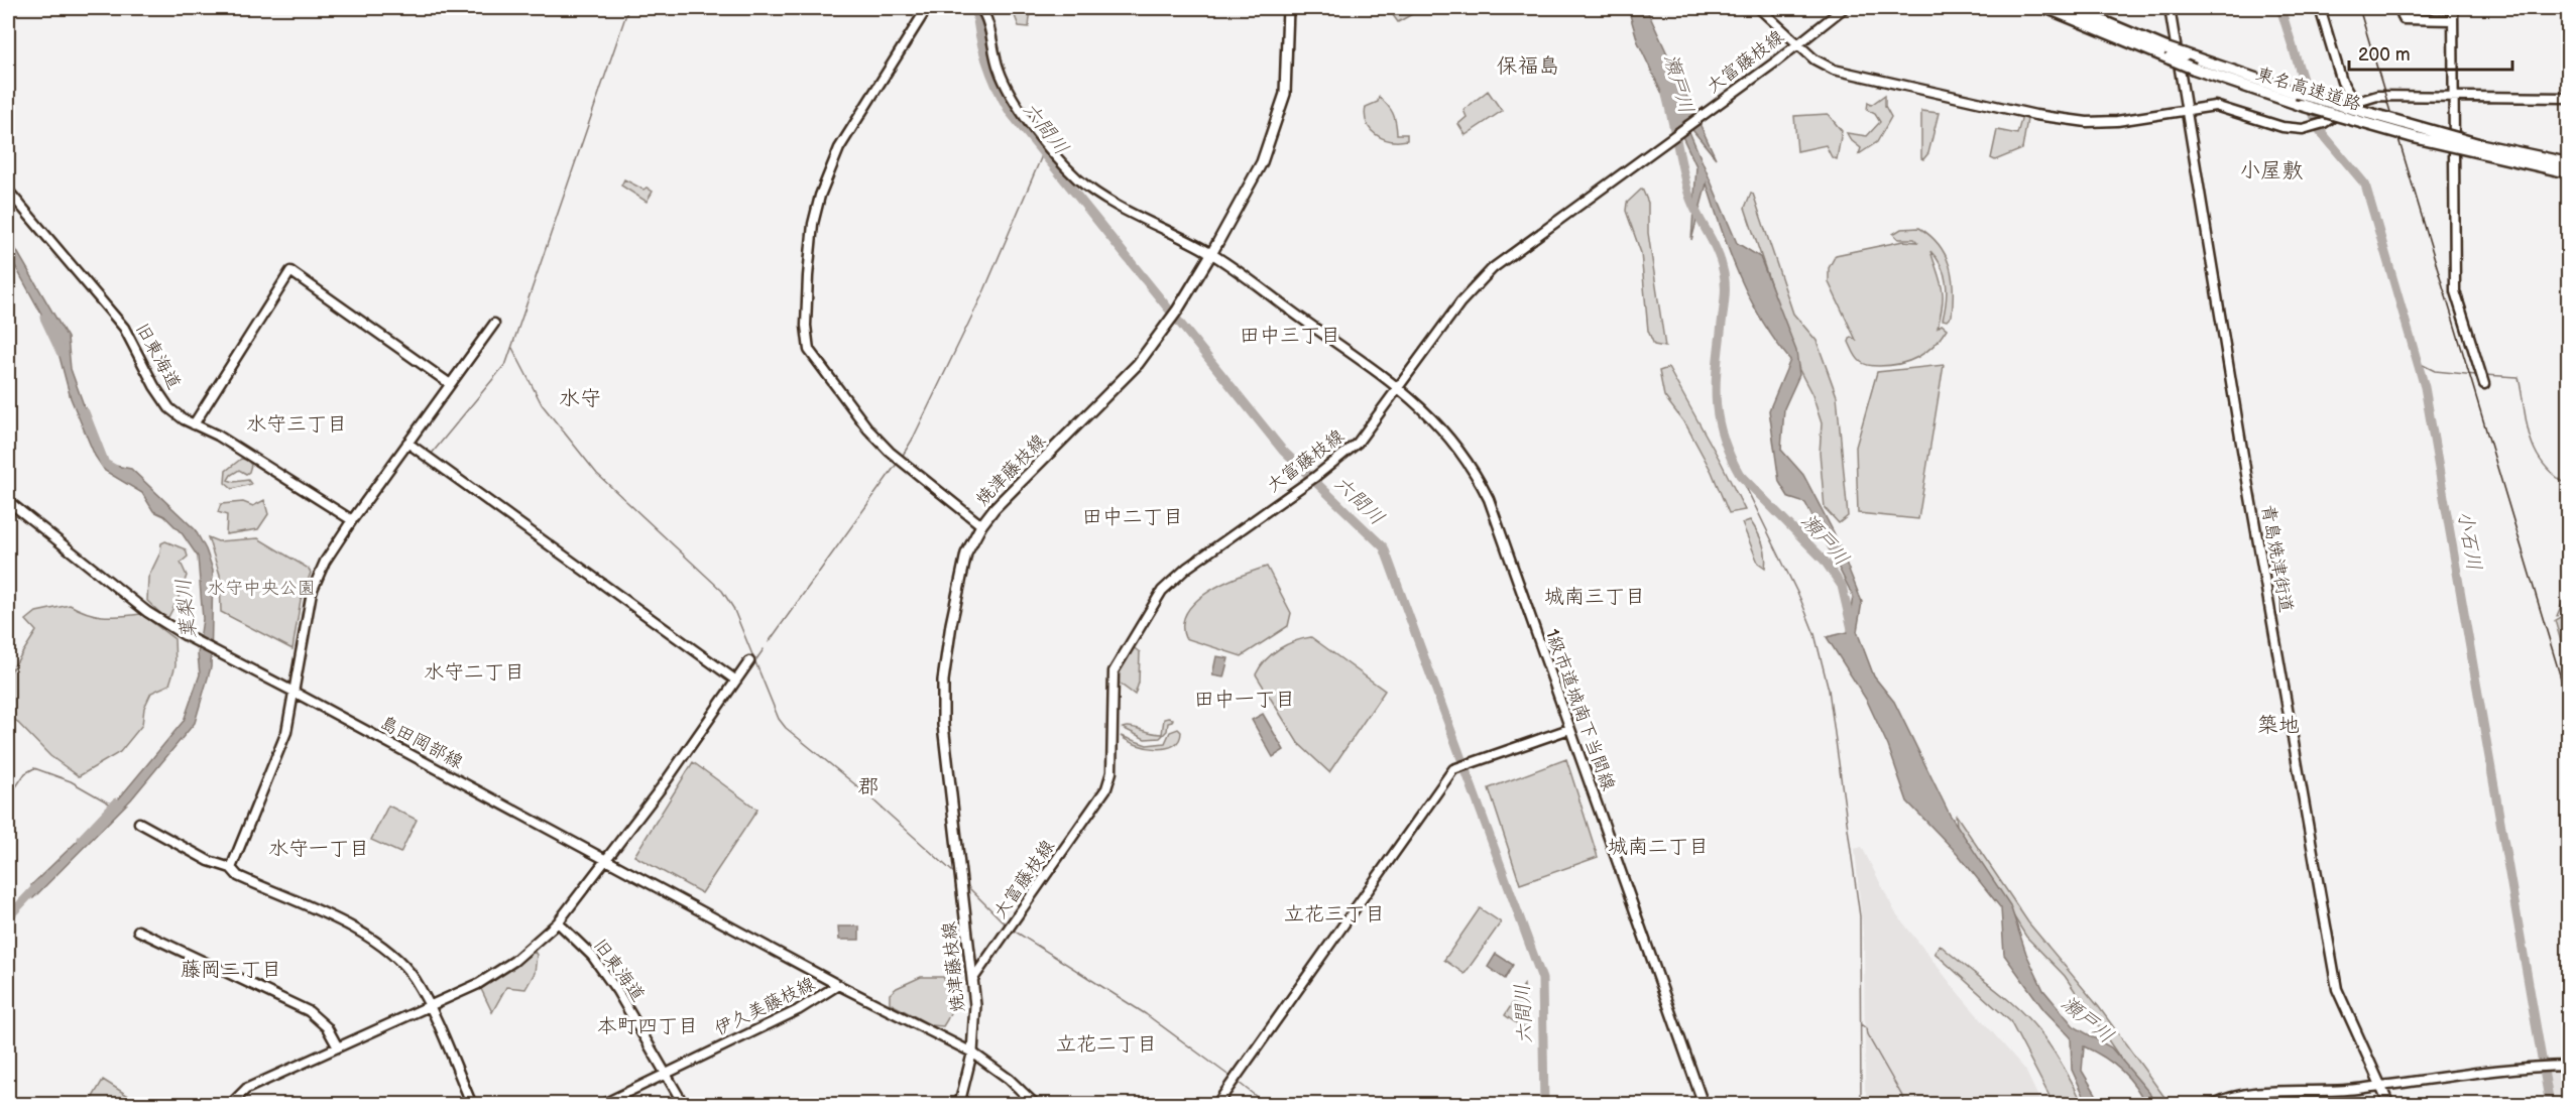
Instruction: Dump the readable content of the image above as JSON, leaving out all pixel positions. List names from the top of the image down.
{
  "streets": {
    "highway": ["東名高速道路"],
    "main road": ["焼津藤枝線"],
    "street": [
      "大富藤枝線",
      "旧東海道",
      "青島焼津街道",
      "1級市道城南下当間線",
      "島田岡部線",
      "伊久美藤枝線"
    ]
  },
  "crossings": [
    ["大富藤枝線", "焼津藤枝線"],
    ["大富藤枝線", "1級市道城南下当間線"],
    ["旧東海道", "伊久美藤枝線"],
    ["焼津藤枝線", "1級市道城南下当間線"],
    ["焼津藤枝線", "伊久美藤枝線"],
    ["島田岡部線", "伊久美藤枝線"]
  ],
  "districts": [
    "保福島",
    "小屋敷",
    "田中三丁目",
    "水守",
    "水守三丁目",
    "田中二丁目",
    "城南三丁目",
    "水守二丁目",
    "田中一丁目",
    "築地",
    "郡",
    "城南二丁目",
    "水守一丁目",
    "立花三丁目",
    "藤岡二丁目",
    "本町四丁目",
    "立花二丁目"
  ],
  "water": [
    "瀬戸川",
    "六間川",
    "小石川",
    "葉梨川"
  ],
  "parks": ["水守中央公園"],
  "scale_bar": "200 m"
}
